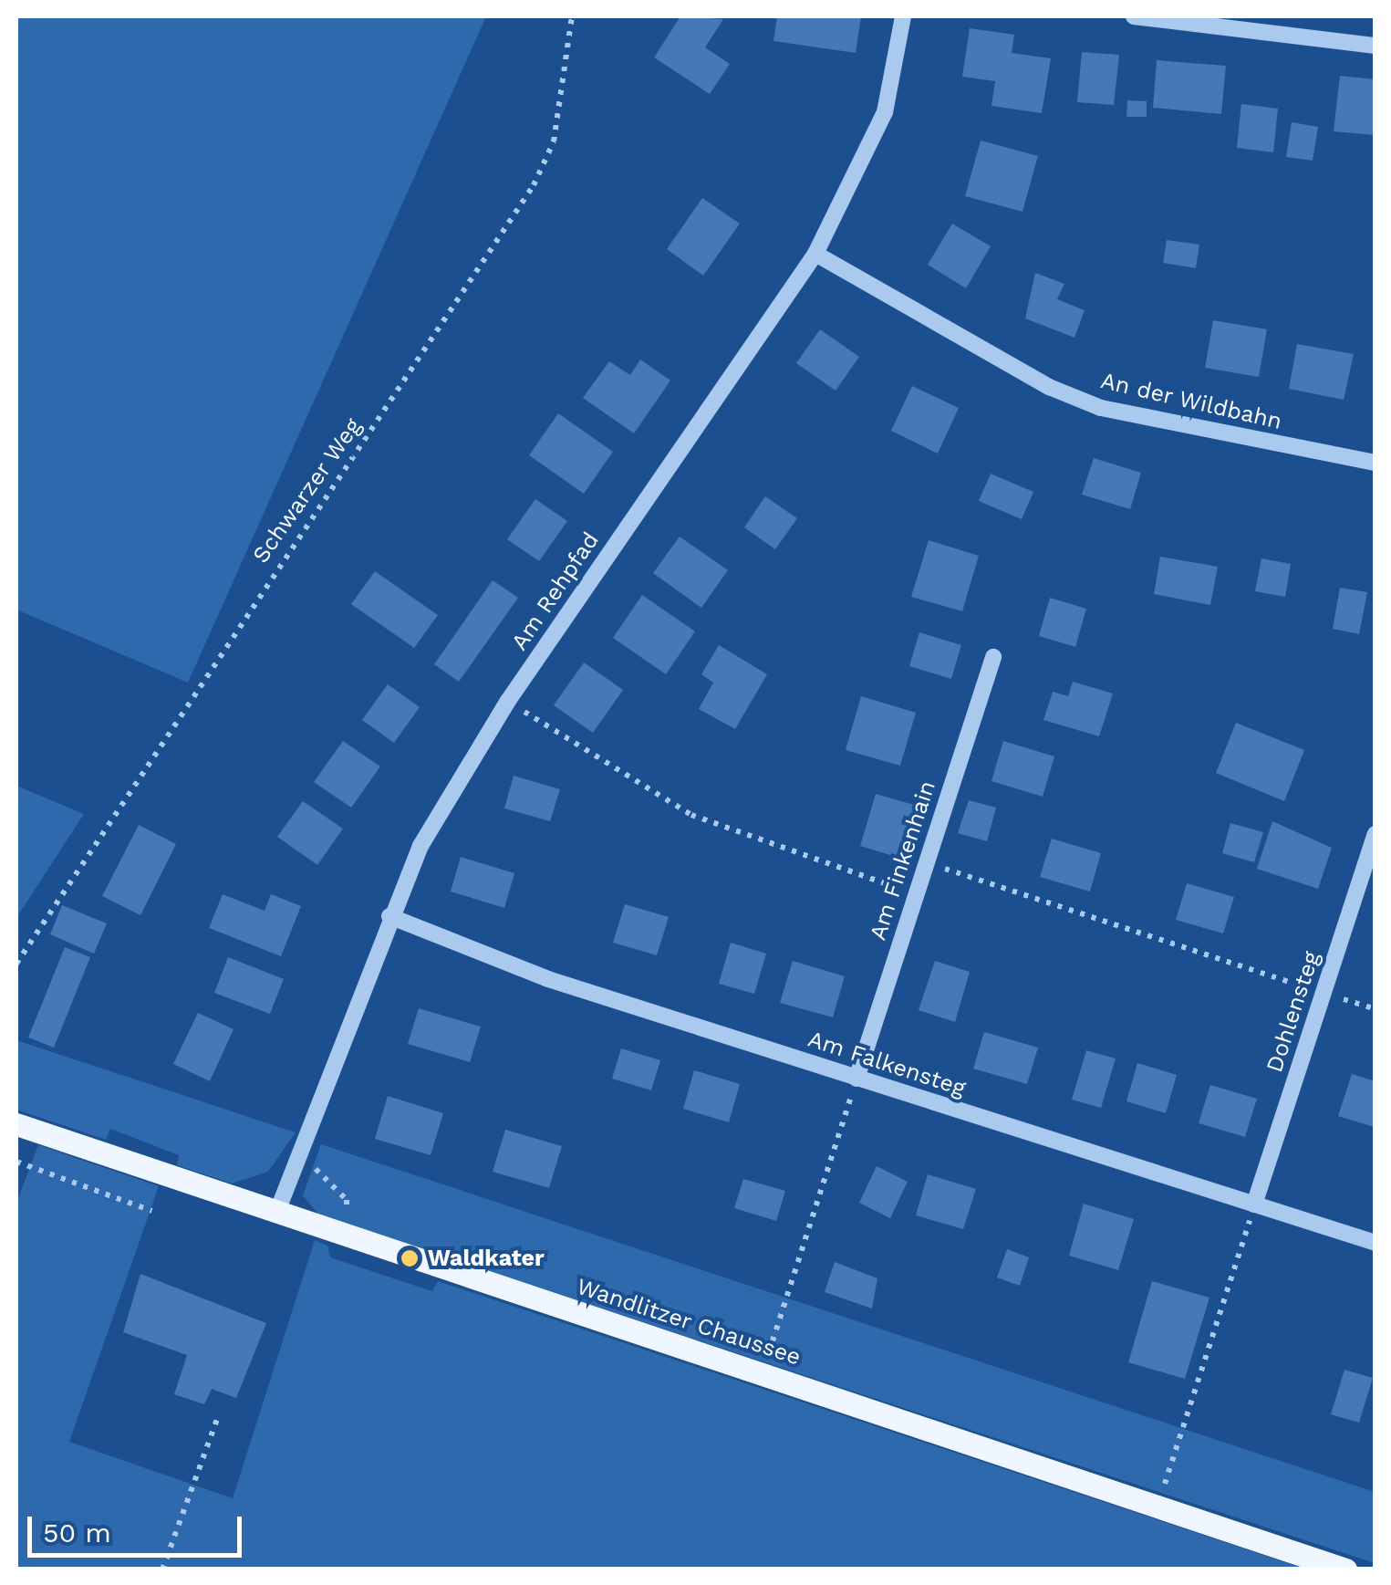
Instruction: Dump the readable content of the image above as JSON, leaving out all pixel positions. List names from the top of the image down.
{
  "streets": {
    "main road": ["Wandlitzer Chaussee"],
    "street": [
      "An der Wildbahn",
      "Am Rehpfad",
      "Am Finkenhain",
      "Dohlensteg",
      "Am Falkensteg"
    ],
    "path": ["Schwarzer Weg"]
  },
  "crossings": [
    ["An der Wildbahn", "Am Rehpfad"],
    ["Am Rehpfad", "Am Falkensteg"],
    ["Am Rehpfad", "Wandlitzer Chaussee"],
    ["Am Finkenhain", "Am Falkensteg"],
    ["Dohlensteg", "Am Falkensteg"]
  ],
  "places": ["Waldkater"],
  "scale_bar": "50 m"
}
